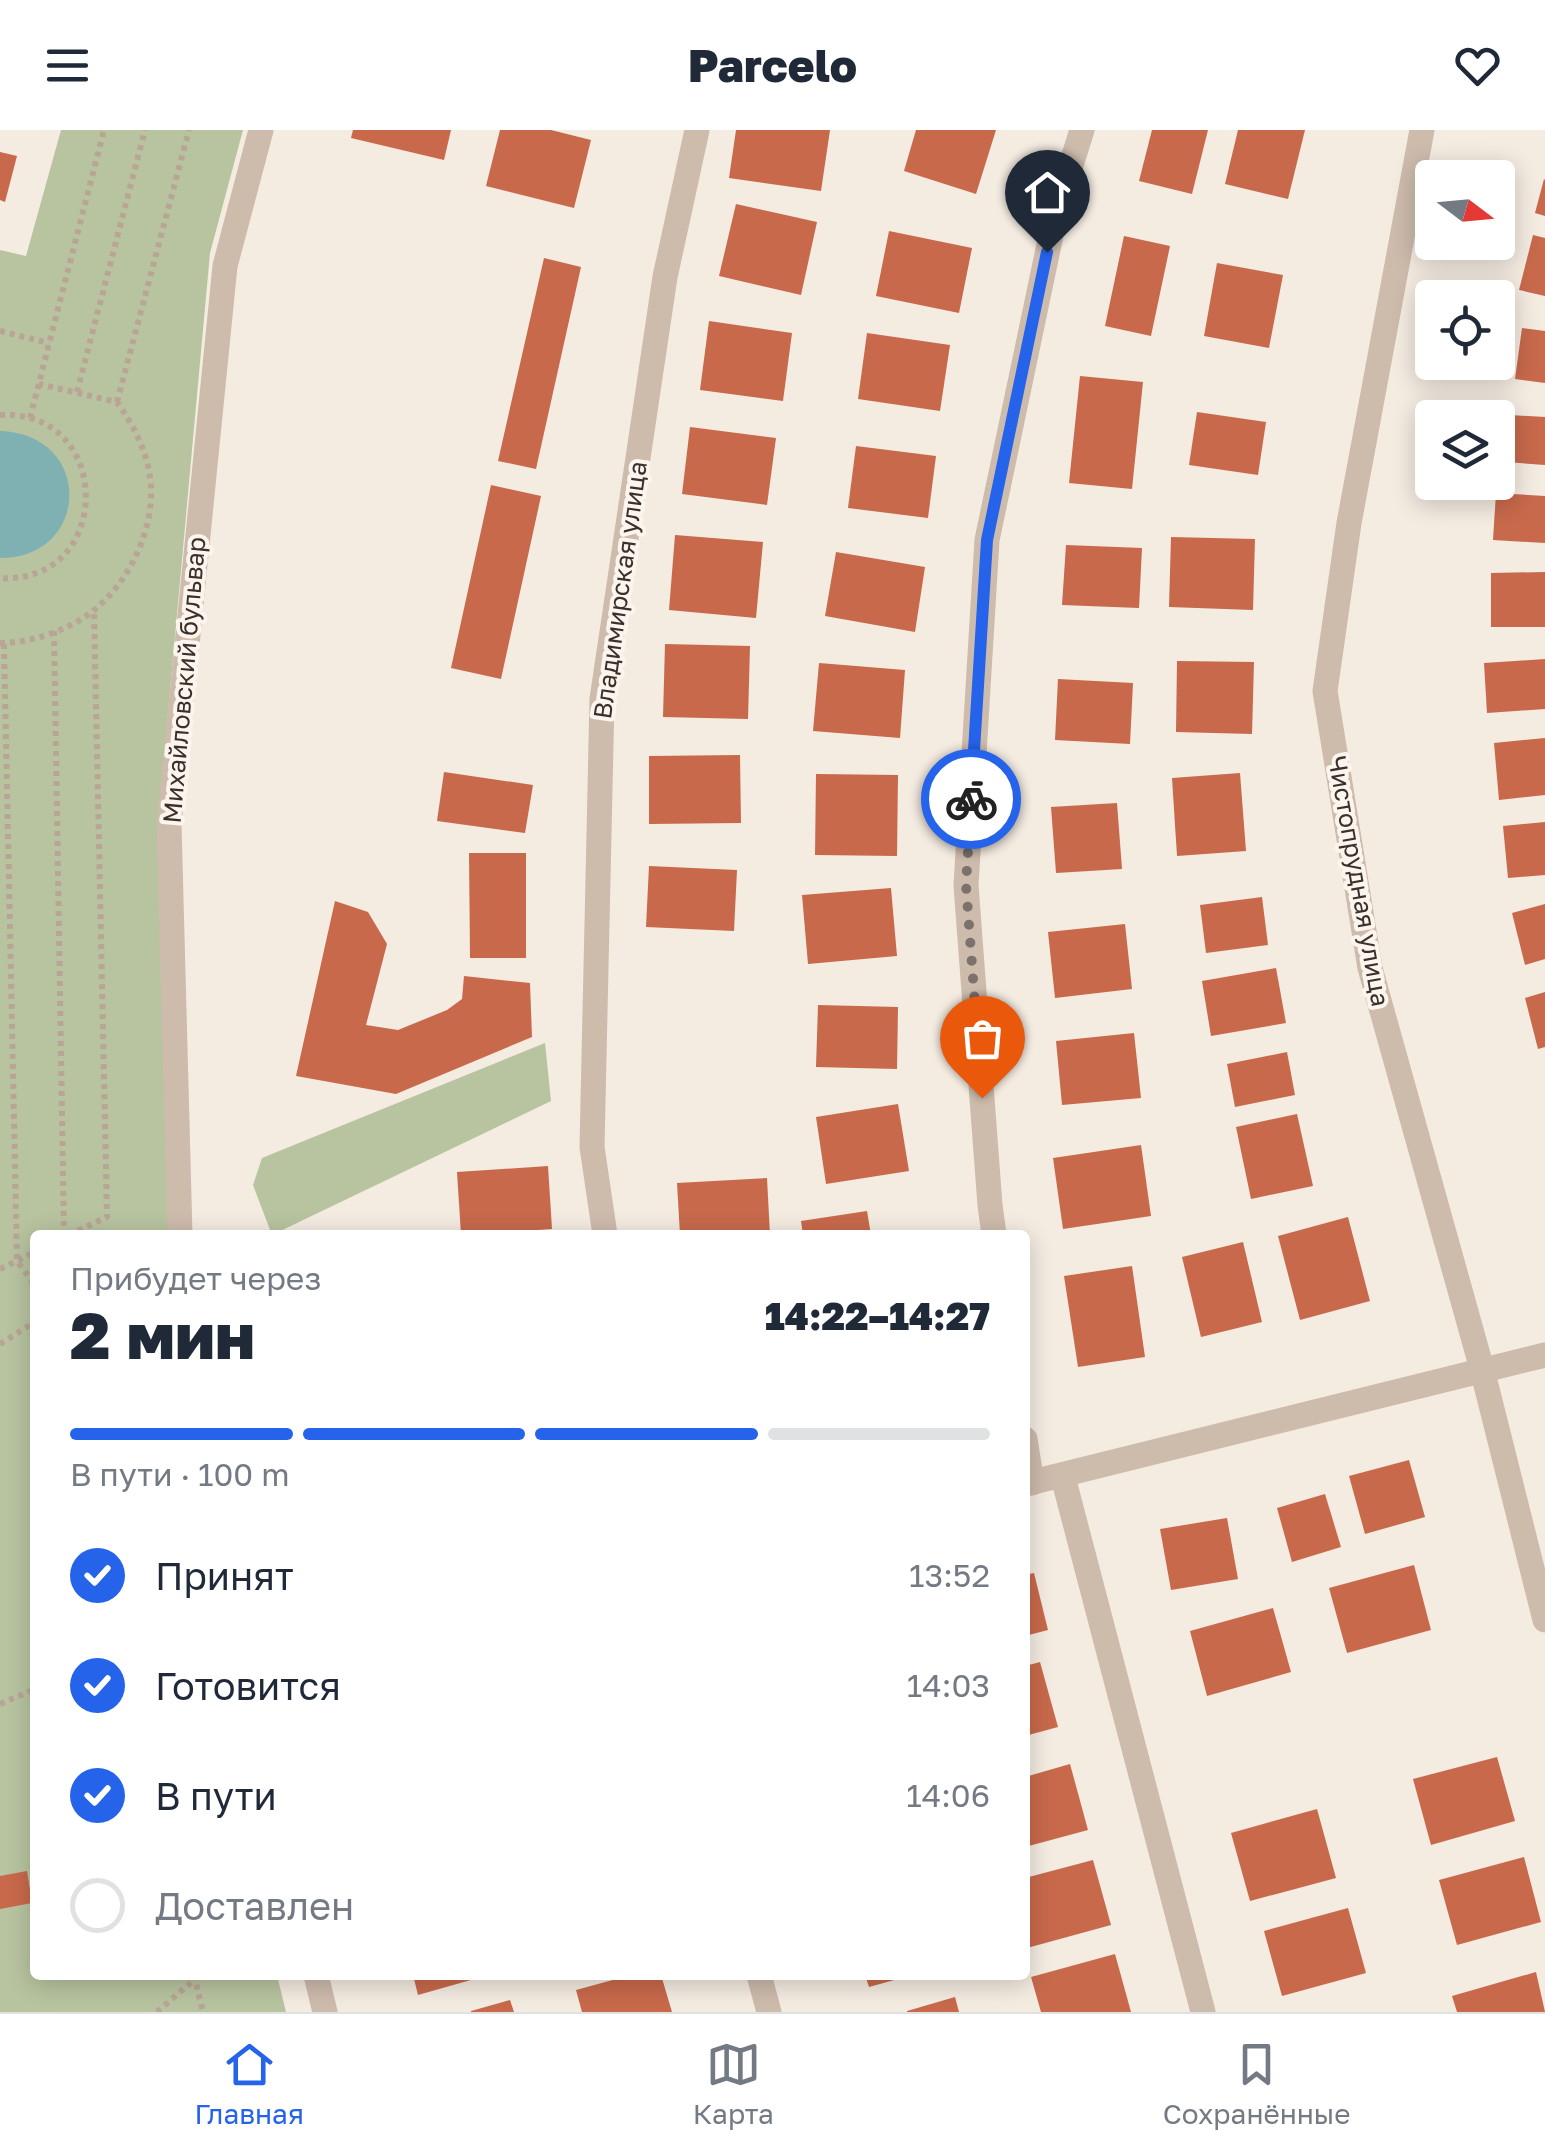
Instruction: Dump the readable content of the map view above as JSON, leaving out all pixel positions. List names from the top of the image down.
{
  "streets": {
    "street": ["Владимирская улица", "Михайловский бульвар", "Чистопрудная улица"]
  },
  "north": "right",
  "page": {
    "header": "Parcelo",
    "heading": ["2 мин", "Прибудет через", "14:22–14:27"],
    "bar": "В пути · 100 m",
    "list": [
      ["Принят", "13:52"],
      ["Готовится", "14:03"],
      ["В пути", "14:06"],
      "Доставлен"
    ],
    "tabs": ["Главная", "Карта", "Сохранённые"]
  }
}
